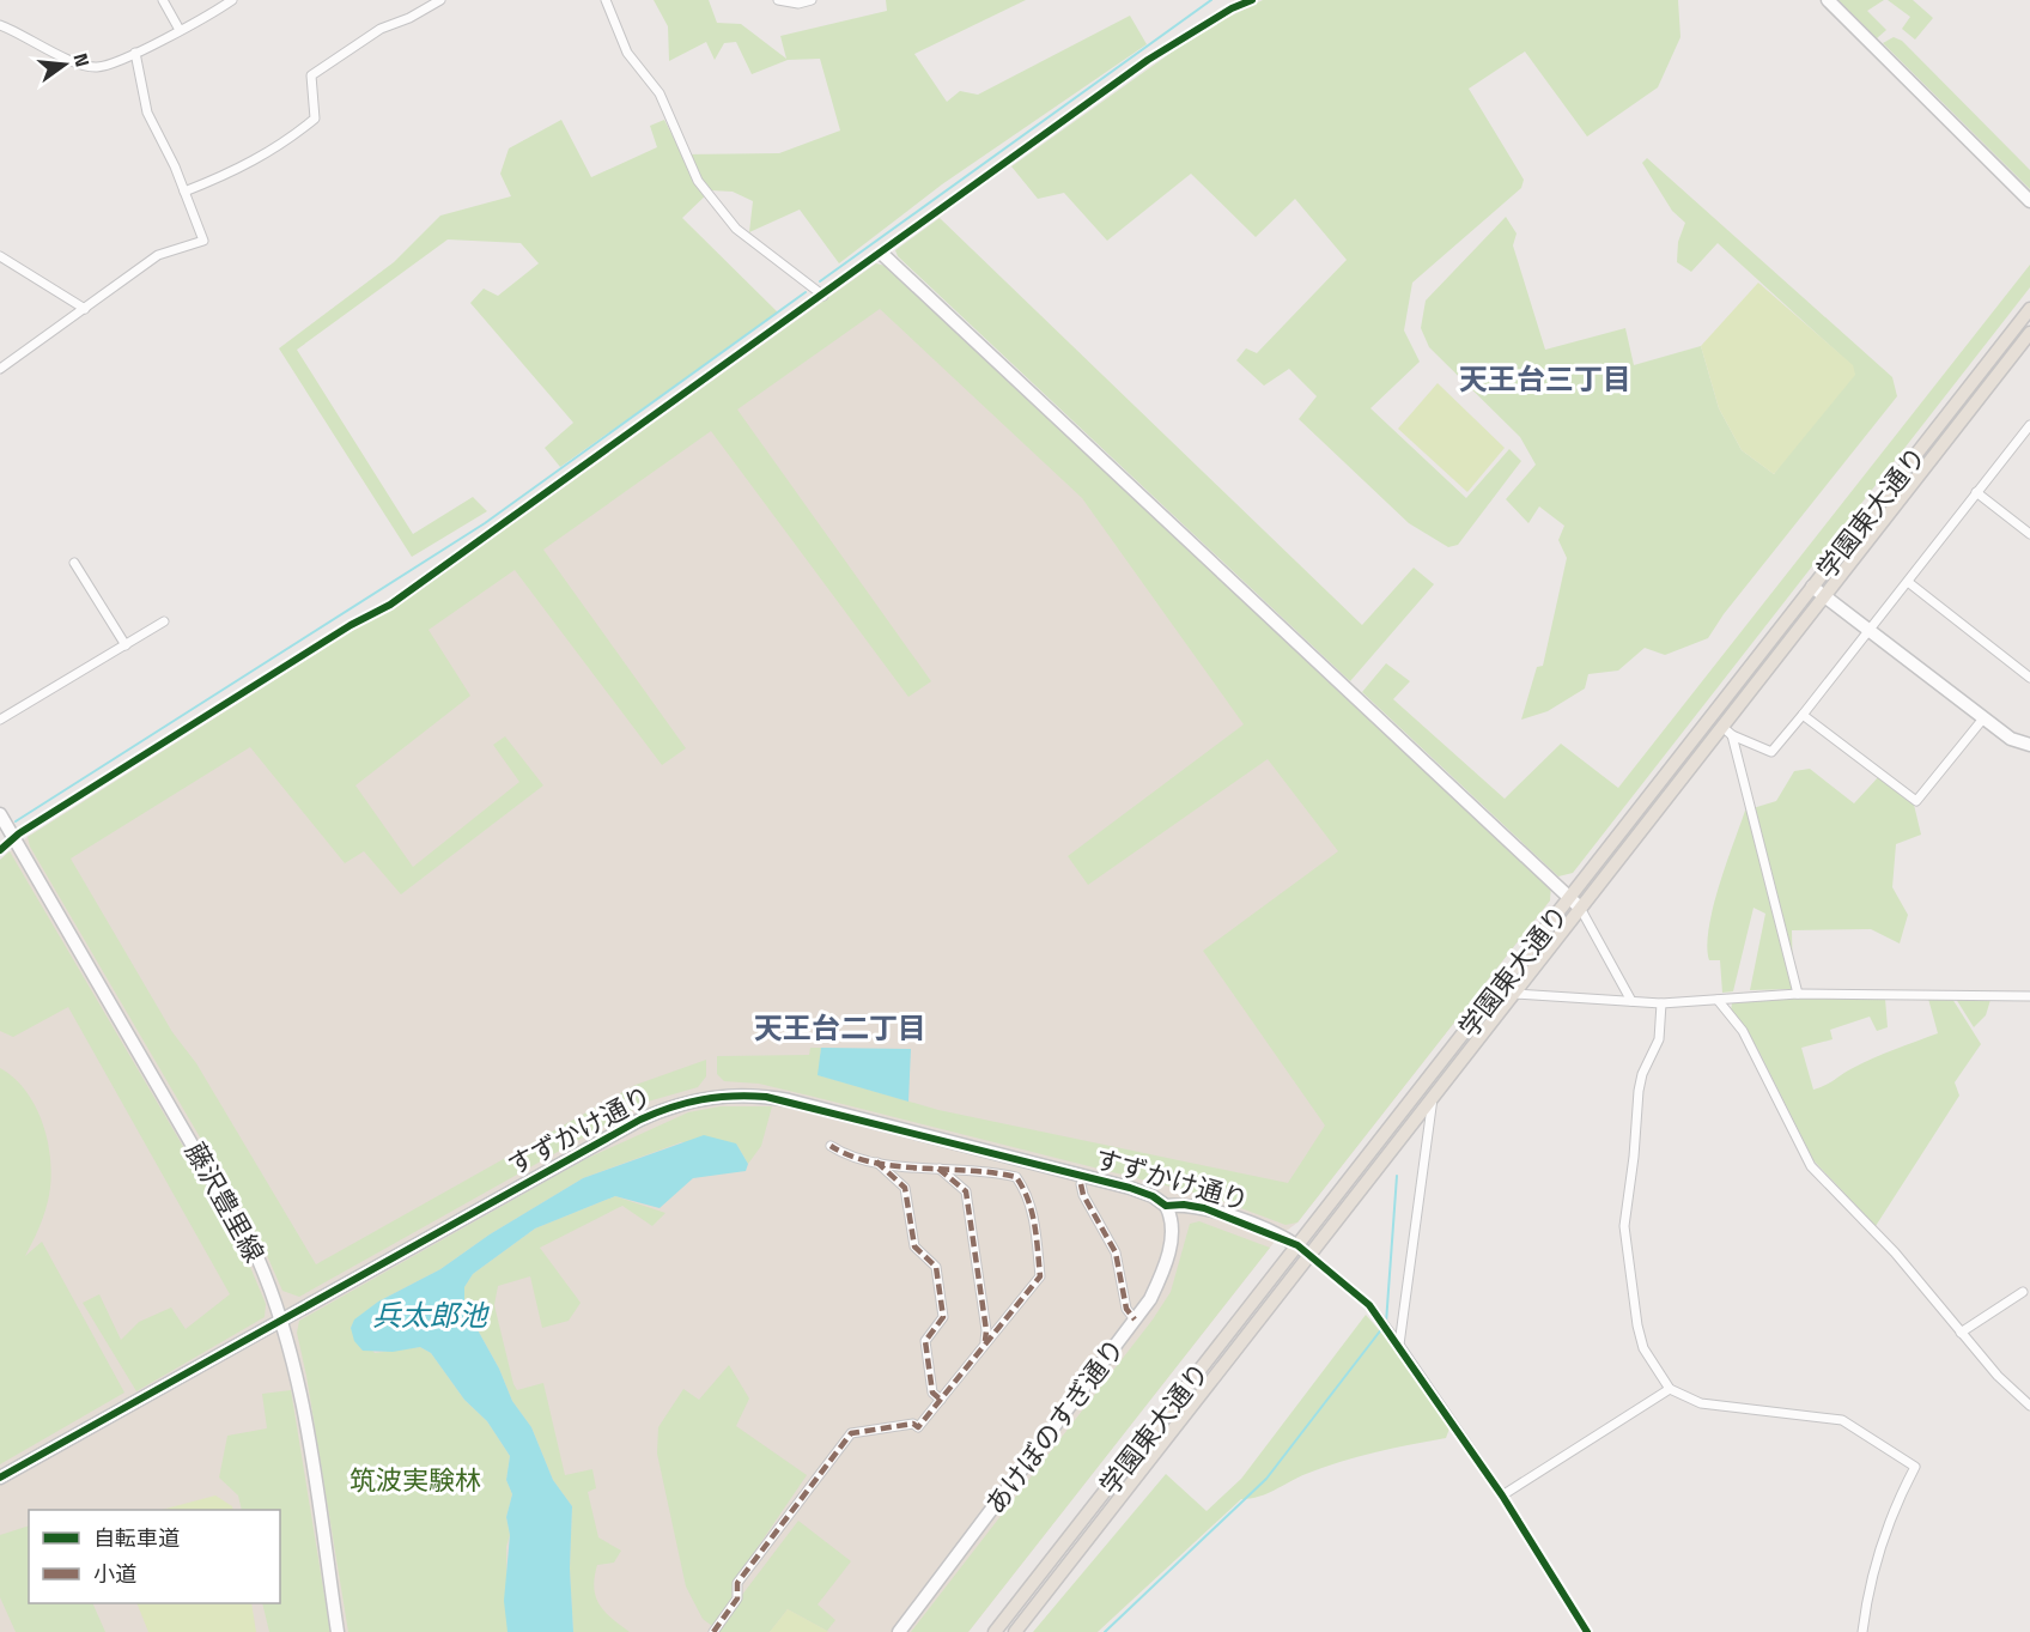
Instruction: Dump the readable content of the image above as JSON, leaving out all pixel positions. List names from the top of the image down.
{
  "streets": {
    "main road": ["学園東大通り"],
    "street": ["すずかけ通り", "藤沢豊里線", "あけぼのすぎ通り"]
  },
  "crossings": [
    ["学園東大通り", "すずかけ通り"],
    ["すずかけ通り", "藤沢豊里線"],
    ["すずかけ通り", "あけぼのすぎ通り"]
  ],
  "districts": ["天王台三丁目", "天王台二丁目"],
  "water": ["兵太郎池"],
  "parks": ["筑波実験林"],
  "legend": ["自転車道", "小道"],
  "north": "right"
}
